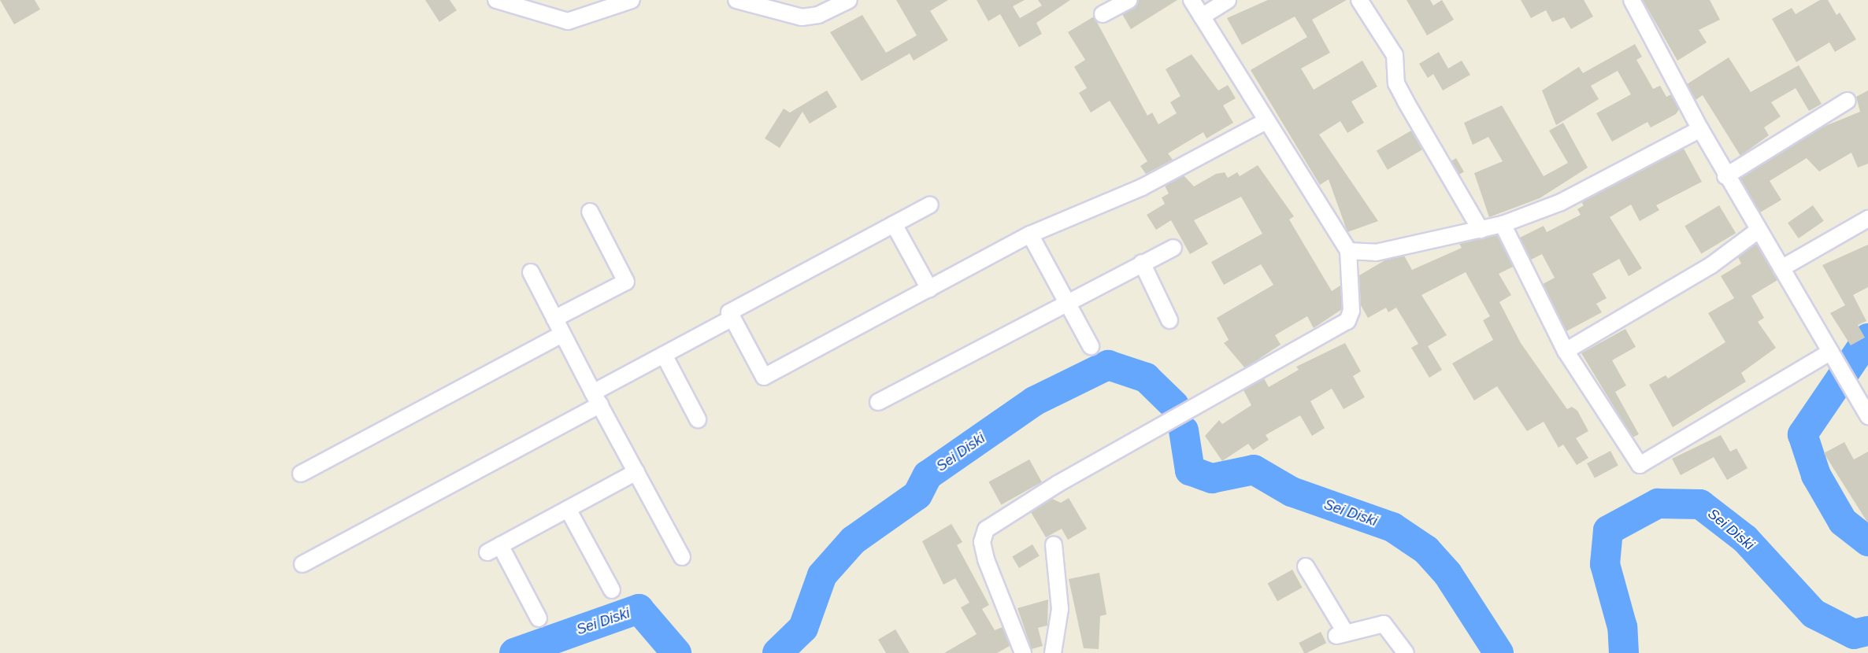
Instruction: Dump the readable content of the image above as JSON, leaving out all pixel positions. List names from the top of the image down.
{
  "water": ["Sei Diski"]
}
